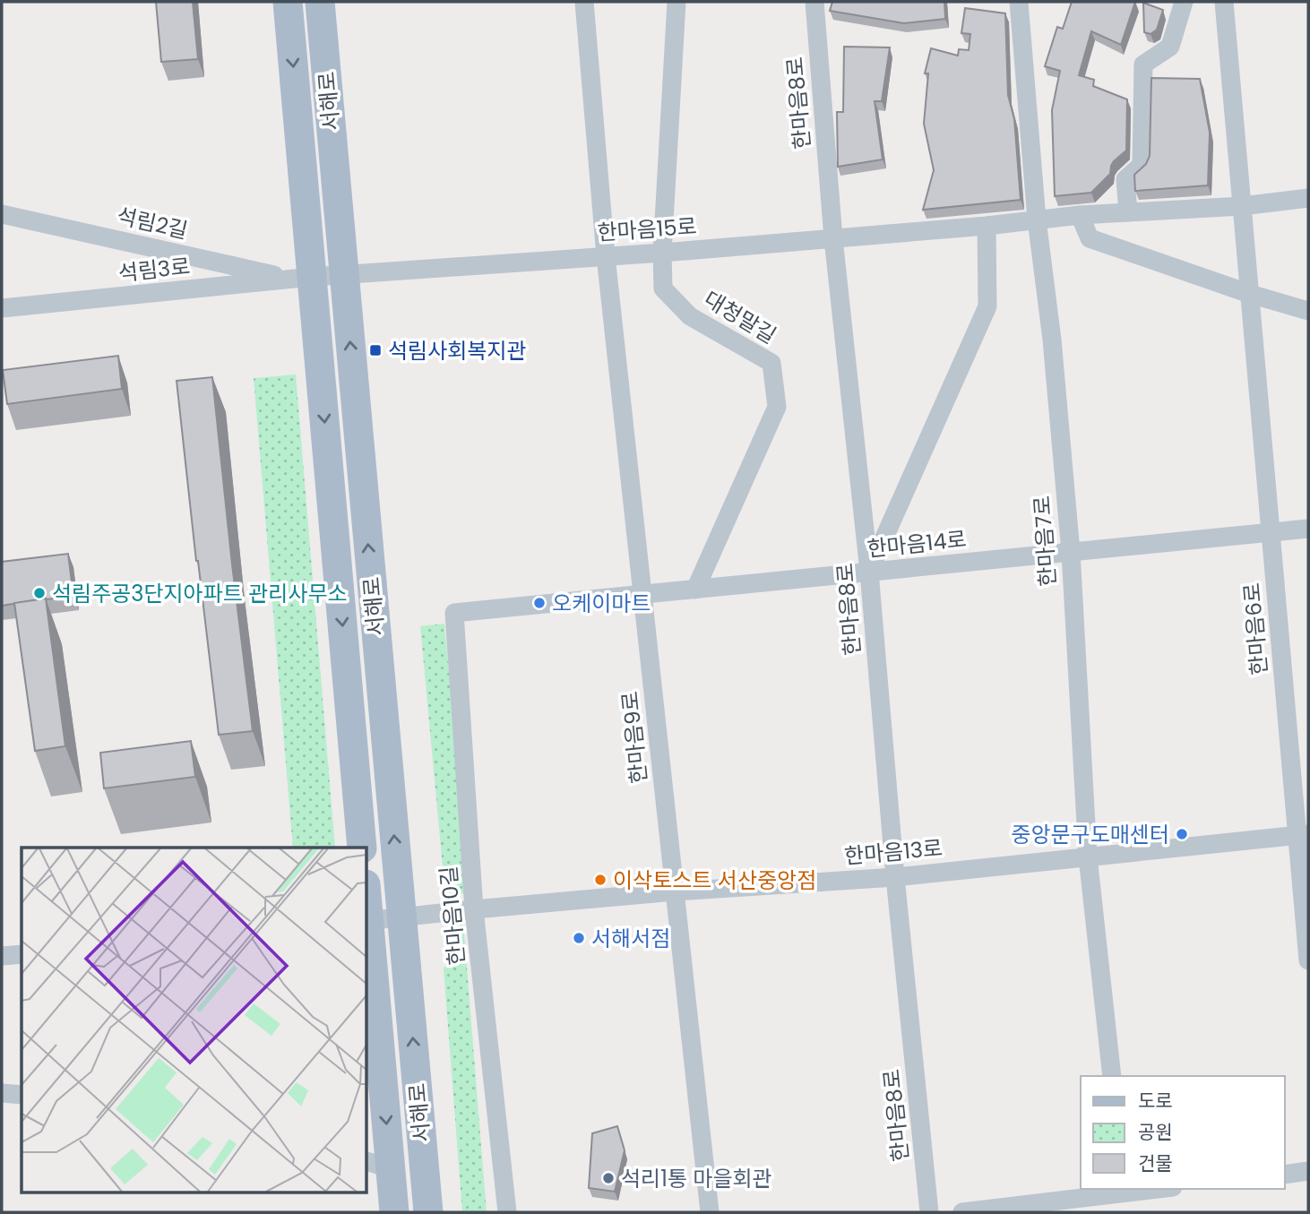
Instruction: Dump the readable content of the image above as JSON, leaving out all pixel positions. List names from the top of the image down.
{
  "streets": {
    "main road": ["서해로"],
    "street": [
      "한마음8로",
      "석림2길",
      "한마음15로",
      "석림3로",
      "대청말길",
      "한마음7로",
      "한마음14로",
      "한마음6로",
      "한마음9로",
      "한마음13로",
      "한마음10길"
    ]
  },
  "crossings": [
    ["서해로", "석림2길"],
    ["서해로", "한마음15로"],
    ["서해로", "석림3로"],
    ["서해로", "한마음13로"],
    ["한마음8로", "한마음15로"],
    ["한마음8로", "한마음14로"],
    ["한마음8로", "한마음13로"],
    ["석림2길", "한마음15로"],
    ["석림2길", "석림3로"],
    ["한마음15로", "석림3로"],
    ["한마음15로", "대청말길"],
    ["한마음15로", "한마음7로"],
    ["한마음15로", "한마음6로"],
    ["한마음15로", "한마음9로"],
    ["대청말길", "한마음14로"],
    ["한마음7로", "한마음14로"],
    ["한마음7로", "한마음13로"],
    ["한마음14로", "한마음6로"],
    ["한마음14로", "한마음9로"],
    ["한마음14로", "한마음10길"],
    ["한마음6로", "한마음13로"],
    ["한마음9로", "한마음13로"],
    ["한마음13로", "한마음10길"]
  ],
  "places": {
    "transit": ["석림사회복지관"],
    "other": [
      "석림주공3단지아파트 관리사무소",
      "오케이마트",
      "중앙문구도매센터",
      "이삭토스트 서산중앙점",
      "서해서점",
      "석리1통 마을회관"
    ]
  },
  "legend": ["도로", "공원", "건물"]
}
